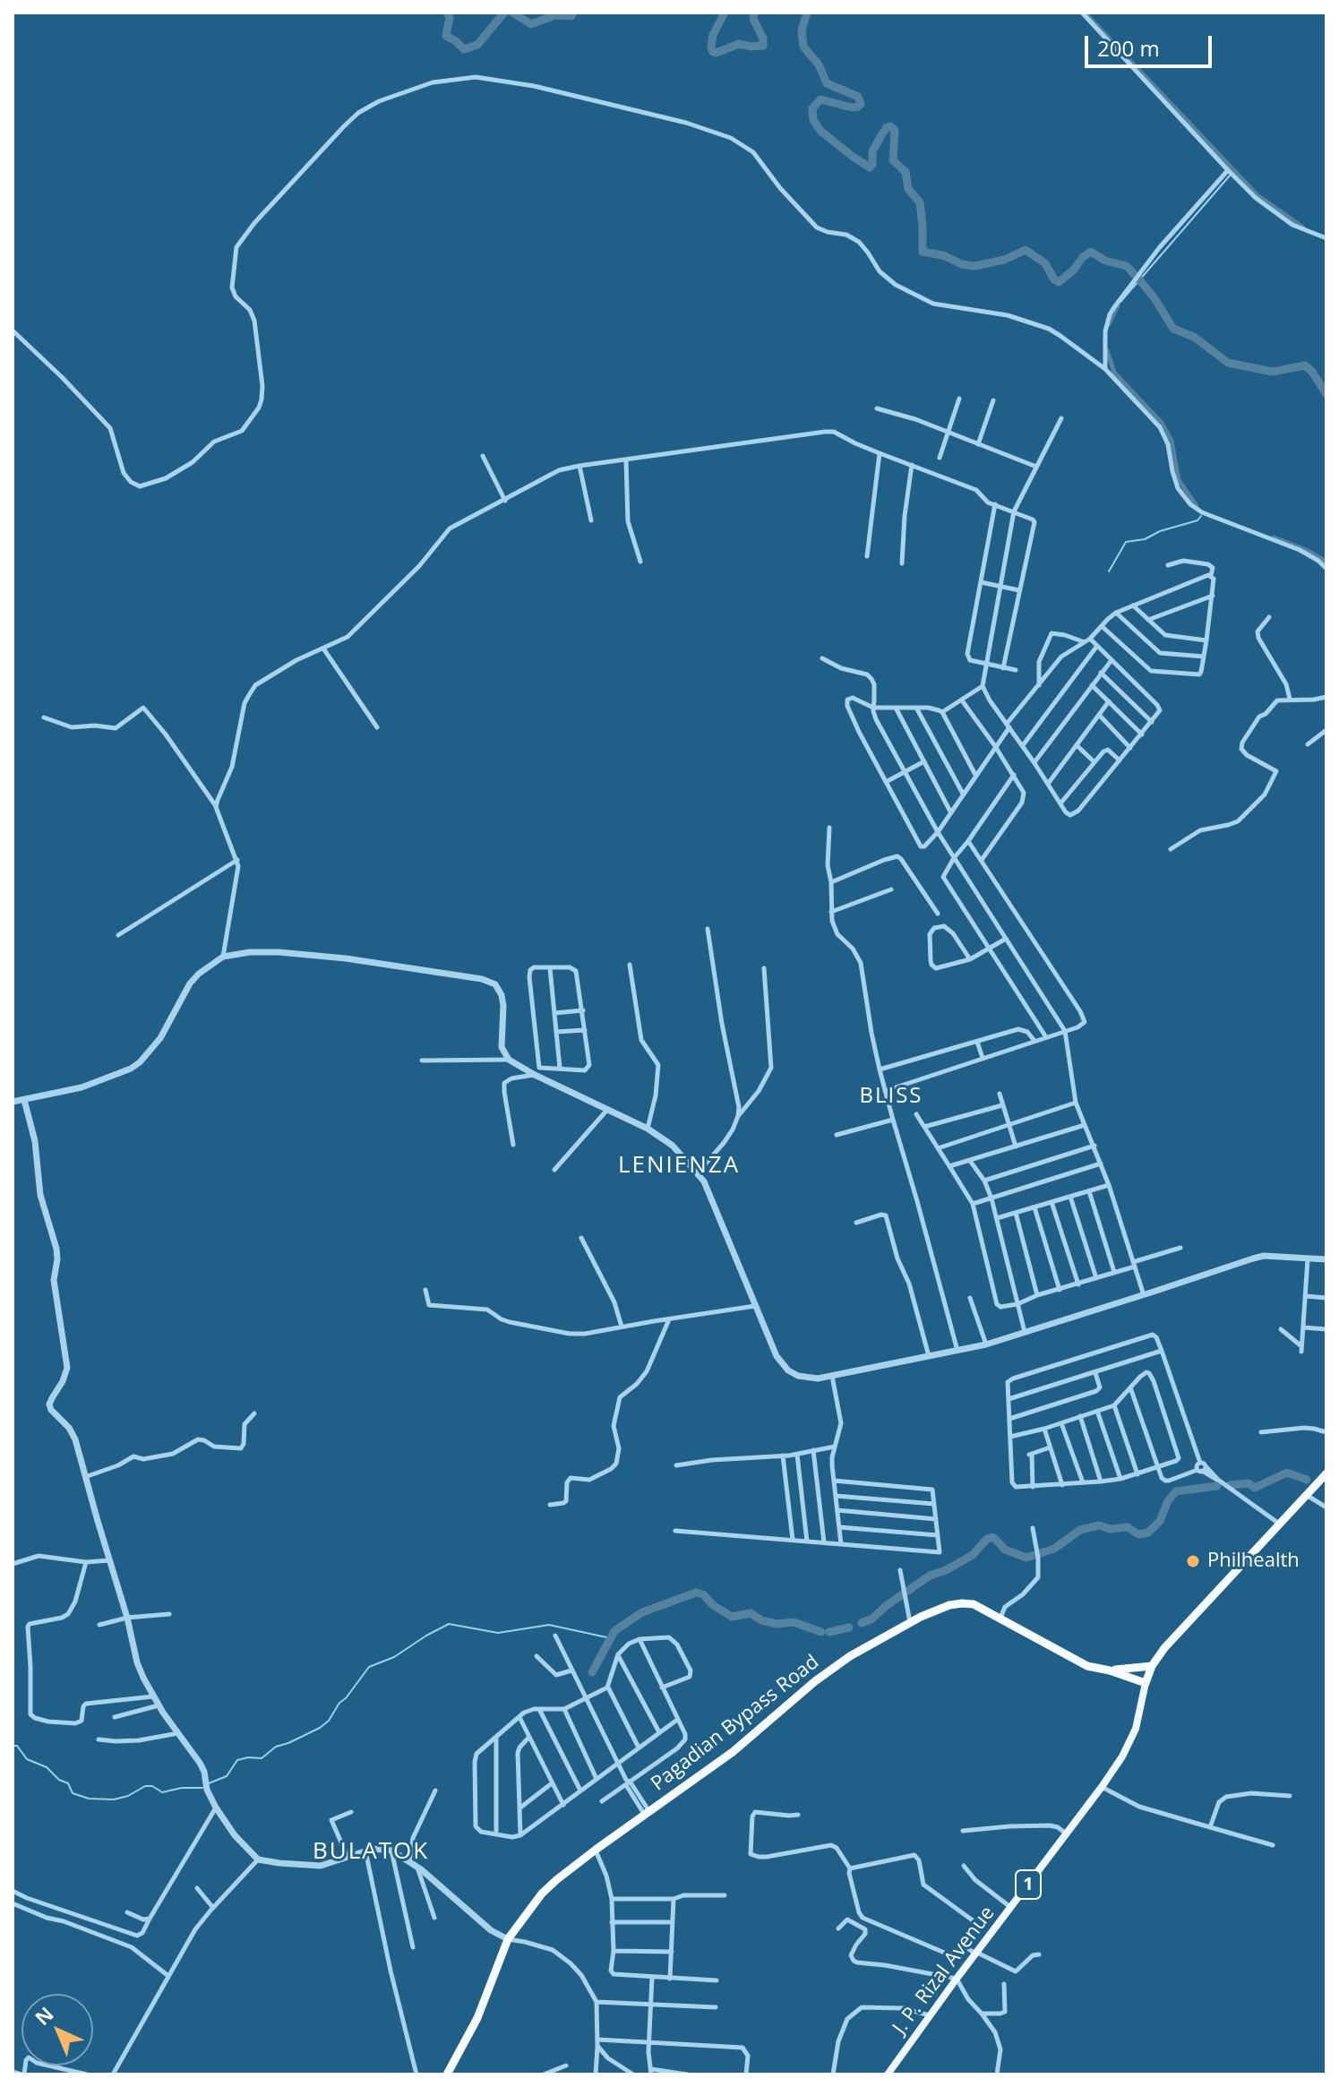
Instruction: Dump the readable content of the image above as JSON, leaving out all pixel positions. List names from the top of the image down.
{
  "streets": {
    "highway": ["Pagadian Bypass Road", "1", "J. P. Rizal Avenue"]
  },
  "crossings": [
    ["Pagadian Bypass Road", "1"],
    ["Pagadian Bypass Road", "J. P. Rizal Avenue"],
    ["1", "J. P. Rizal Avenue"]
  ],
  "districts": ["BLISS", "LENIENZA", "BULATOK"],
  "places": ["Philhealth"],
  "scale_bar": "200 m",
  "north": "top left"
}
